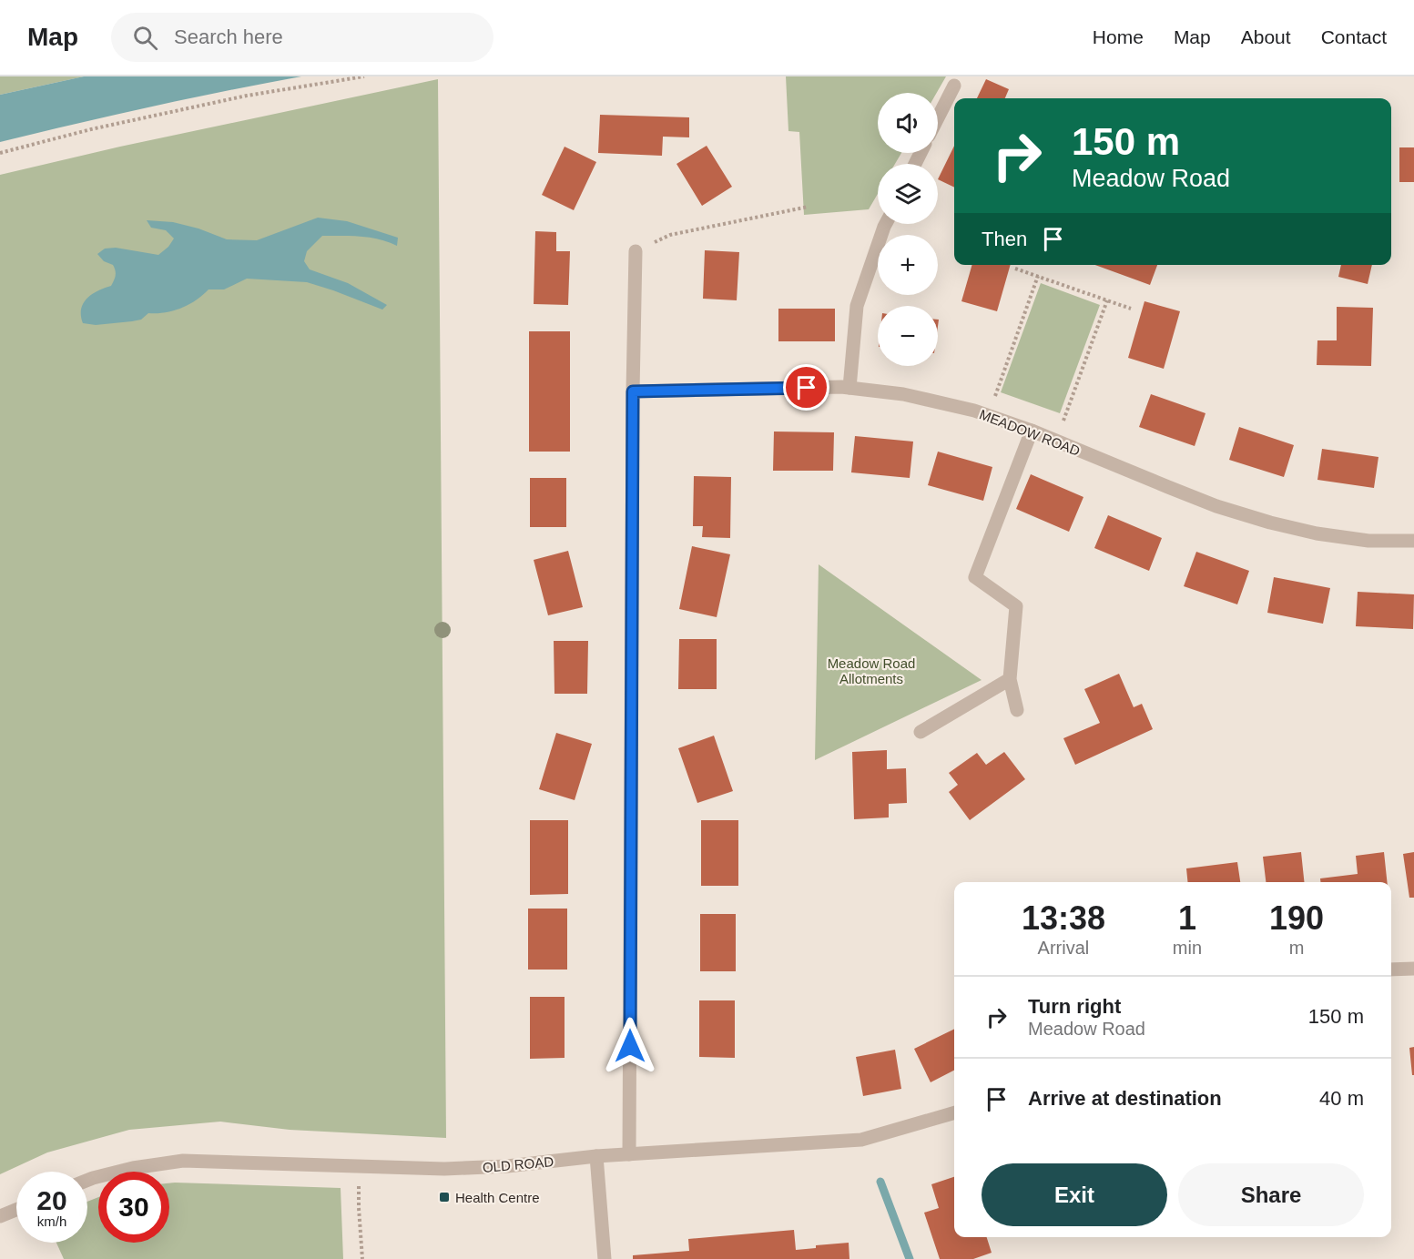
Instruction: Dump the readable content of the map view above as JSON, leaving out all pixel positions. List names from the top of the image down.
{
  "streets": {
    "street": ["MEADOW ROAD", "OLD ROAD"]
  },
  "parks": ["Meadow Road Allotments"],
  "places": {
    "transit": ["Health Centre"]
  },
  "page": {
    "header": "Map",
    "search": "Search here",
    "nav": [
      "Home",
      "Map",
      "About",
      "Contact"
    ],
    "map_buttons": ["+", "−"],
    "turn": ["150 m", "Meadow Road"],
    "then": "Then",
    "eta": [
      "13:38",
      "Arrival",
      "1",
      "min",
      "190",
      "m"
    ],
    "list": [
      {
        "name": "Turn right",
        "note": "Meadow Road",
        "value": "150 m"
      },
      {
        "name": "Arrive at destination",
        "value": "40 m"
      }
    ],
    "buttons": ["Exit", "Share"],
    "speed": "20 km/h",
    "limit": "30"
  }
}
